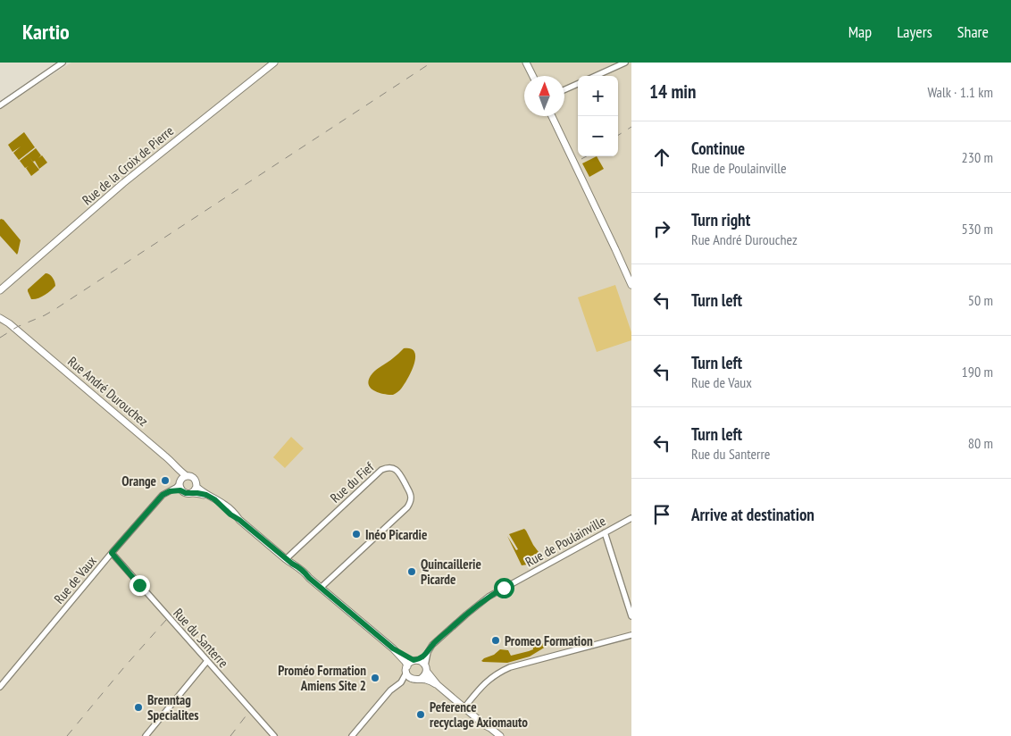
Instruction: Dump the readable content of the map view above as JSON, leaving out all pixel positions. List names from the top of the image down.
{
  "streets": {
    "main road": ["Rue de la Croix de Pierre", "Rue André Durouchez"],
    "street": [
      "Rue du Fief",
      "Rue de Poulainville",
      "Rue de Vaux",
      "Rue du Santerre"
    ]
  },
  "crossings": [
    ["Rue André Durouchez", "Rue de Vaux"],
    ["Rue de Vaux", "Rue du Santerre"]
  ],
  "places": [
    "Orange",
    "Inéo Picardie",
    "Quincaillerie Picarde",
    "Promeo Formation",
    "Proméo Formation Amiens Site 2",
    "Brenntag Specialites",
    "Peference recyclage Axiomauto"
  ],
  "north": "top",
  "page": {
    "header": "Kartio",
    "nav": ["Map", "Layers", "Share"],
    "heading": ["14 min", "Walk · 1.1 km"],
    "map_buttons": ["+", "−"],
    "list": [
      ["Continue", "Rue de Poulainville", "230 m"],
      ["Turn right", "Rue André Durouchez", "530 m"],
      ["Turn left", "50 m"],
      ["Turn left", "Rue de Vaux", "190 m"],
      ["Turn left", "Rue du Santerre", "80 m"],
      "Arrive at destination"
    ]
  }
}
